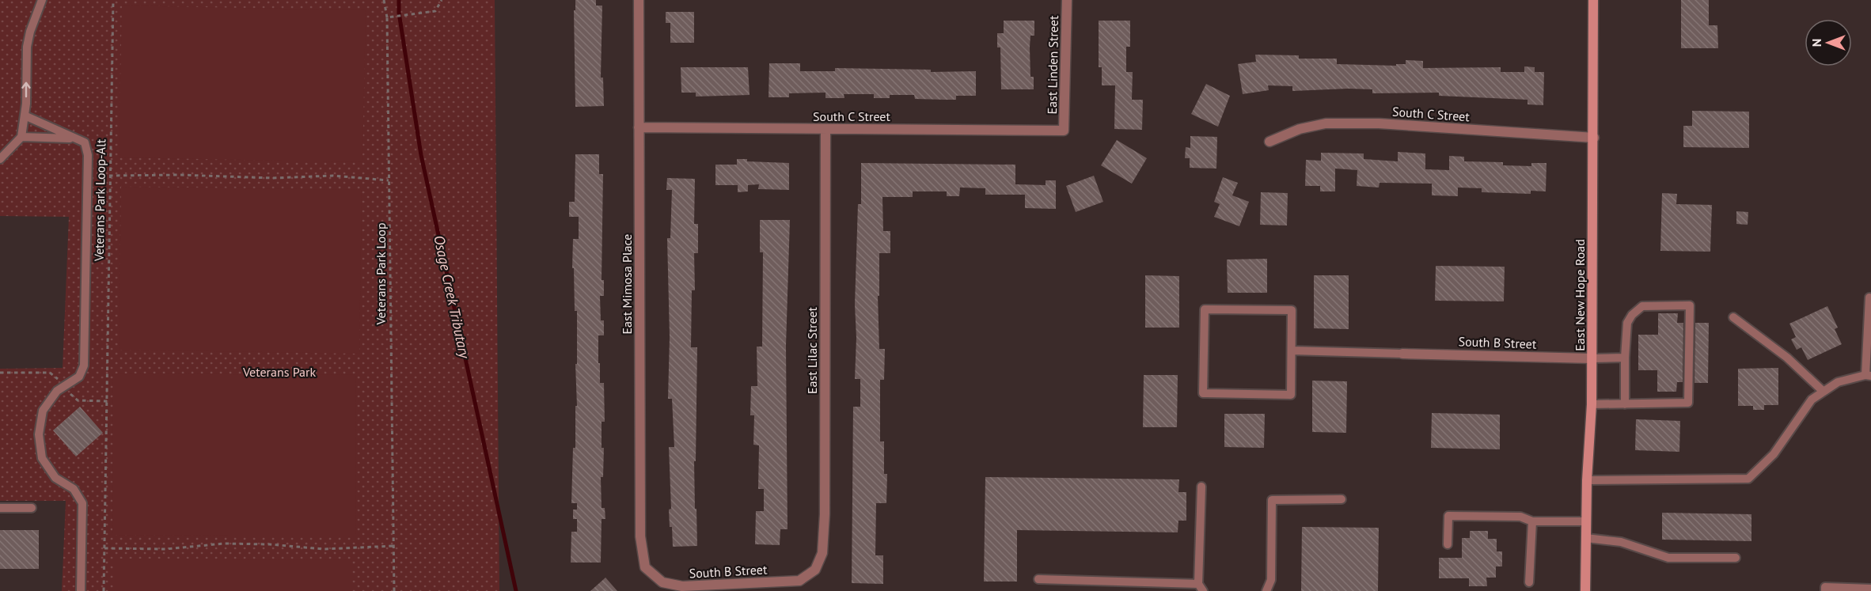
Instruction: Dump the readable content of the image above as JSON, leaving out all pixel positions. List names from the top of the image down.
{
  "streets": {
    "street": [
      "East Linden Street",
      "South C Street",
      "East Mimosa Place",
      "East New Hope Road",
      "South B Street",
      "East Lilac Street"
    ],
    "path": ["Veterans Park Loop-Alt", "Veterans Park Loop"]
  },
  "crossings": [
    ["East Linden Street", "South C Street"],
    ["South C Street", "East Mimosa Place"],
    ["South C Street", "East New Hope Road"],
    ["South C Street", "East Lilac Street"],
    ["East Mimosa Place", "South B Street"],
    ["East New Hope Road", "South B Street"],
    ["South B Street", "East Lilac Street"]
  ],
  "water": ["Osage Creek Tributary"],
  "parks": ["Veterans Park"],
  "north": "left"
}
